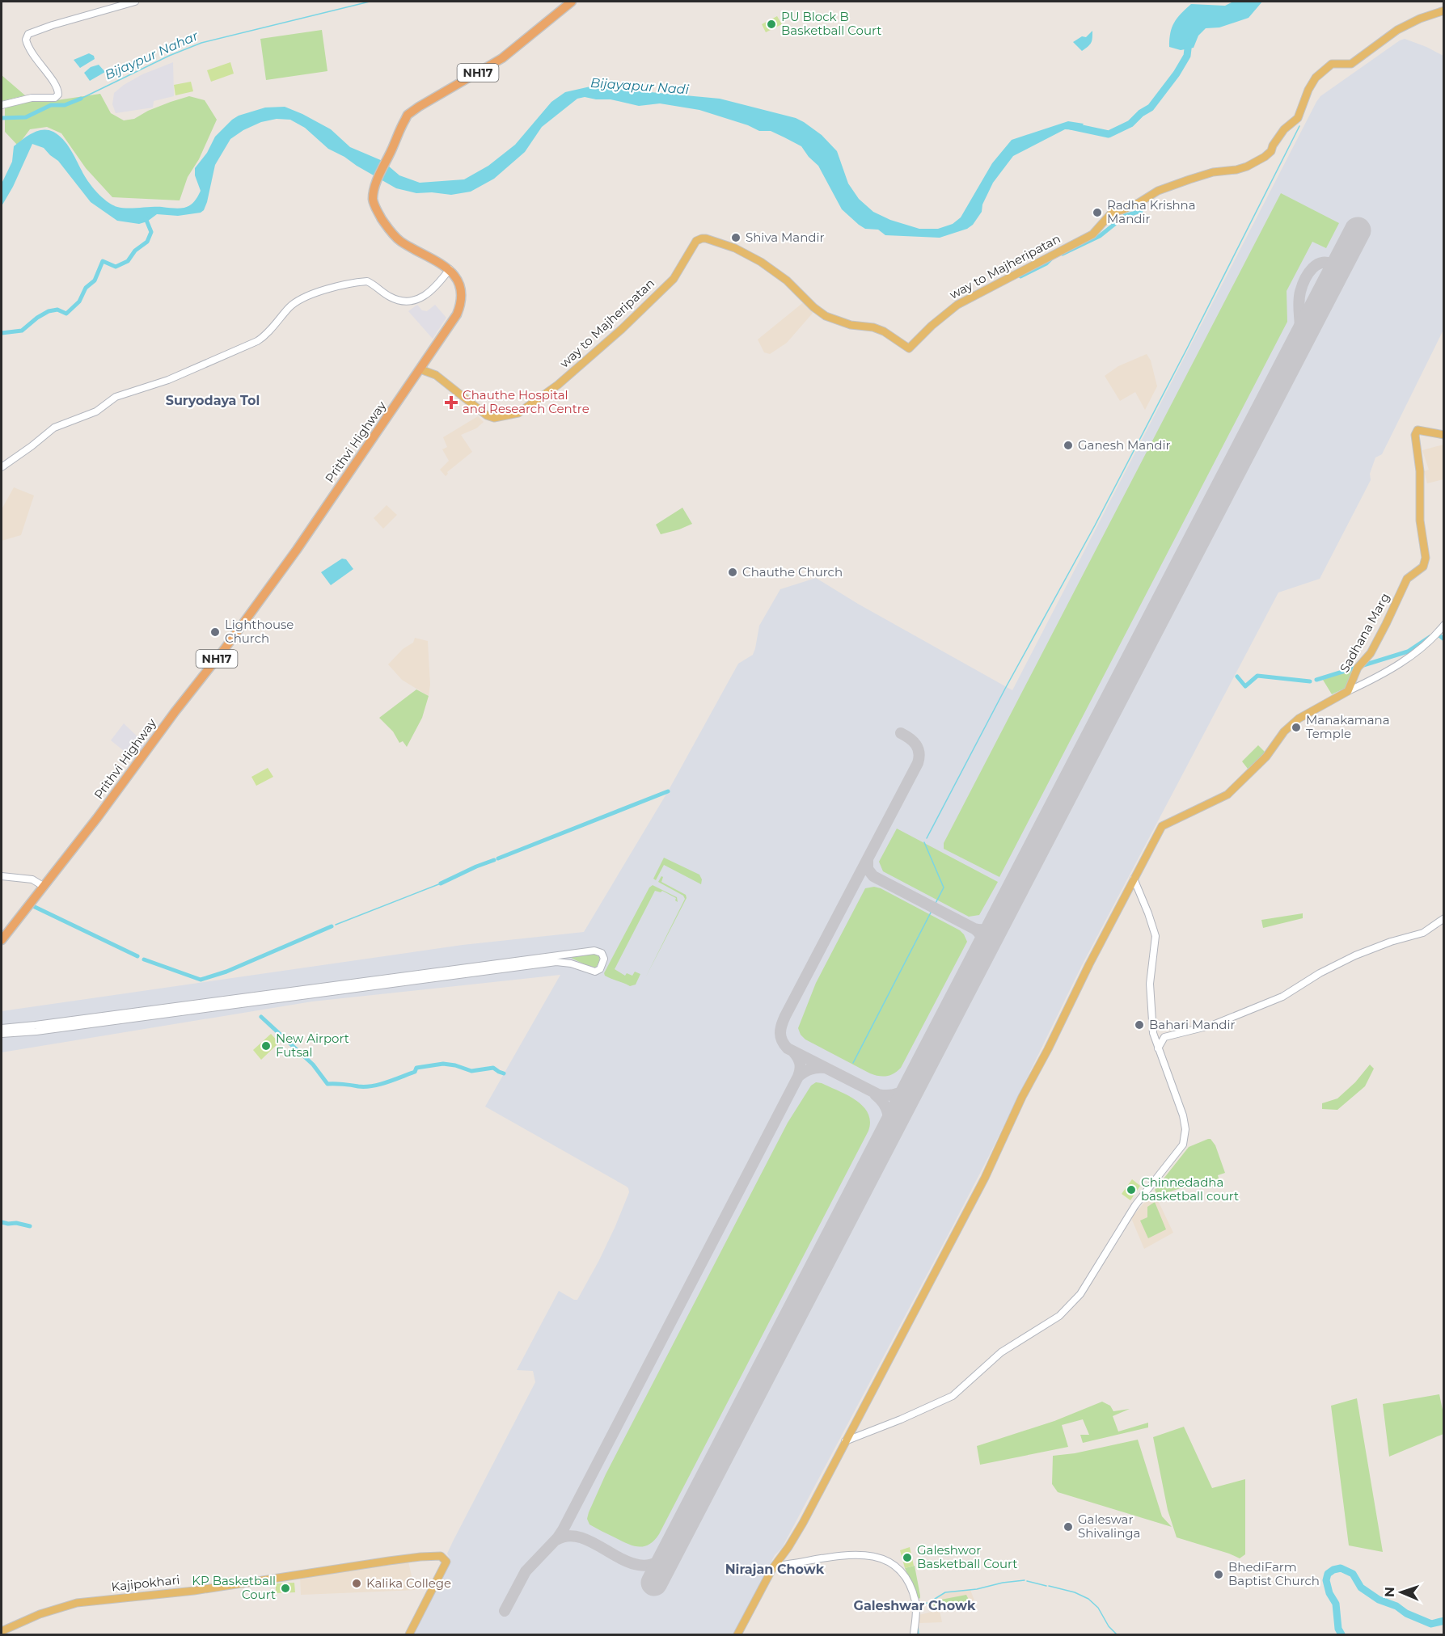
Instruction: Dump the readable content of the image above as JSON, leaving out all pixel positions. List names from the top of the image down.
{
  "streets": {
    "highway": ["NH17", "Prithvi Highway"],
    "main road": ["way to Majheripatan", "Sadhana Marg", "Kajipokhari"]
  },
  "crossings": [
    ["NH17", "Prithvi Highway"],
    ["way to Majheripatan", "Prithvi Highway"]
  ],
  "districts": ["Suryodaya Tol", "Nirajan Chowk", "Galeshwar Chowk"],
  "water": ["Bijaypur Nahar", "Bijayapur Nadi"],
  "places": {
    "other": [
      "PU Block B Basketball Court",
      "Radha Krishna Mandir",
      "Shiva Mandir",
      "Ganesh Mandir",
      "Chauthe Church",
      "Lighthouse Church",
      "Manakamana Temple",
      "Bahari Mandir",
      "New Airport Futsal",
      "Chinnedadha basketball court",
      "Galeswar Shivalinga",
      "Galeshwor Basketball Court",
      "BhediFarm Baptist Church",
      "Kalika College",
      "KP Basketball Court"
    ],
    "health": ["Chauthe Hospital and Research Centre"]
  },
  "north": "left"
}
